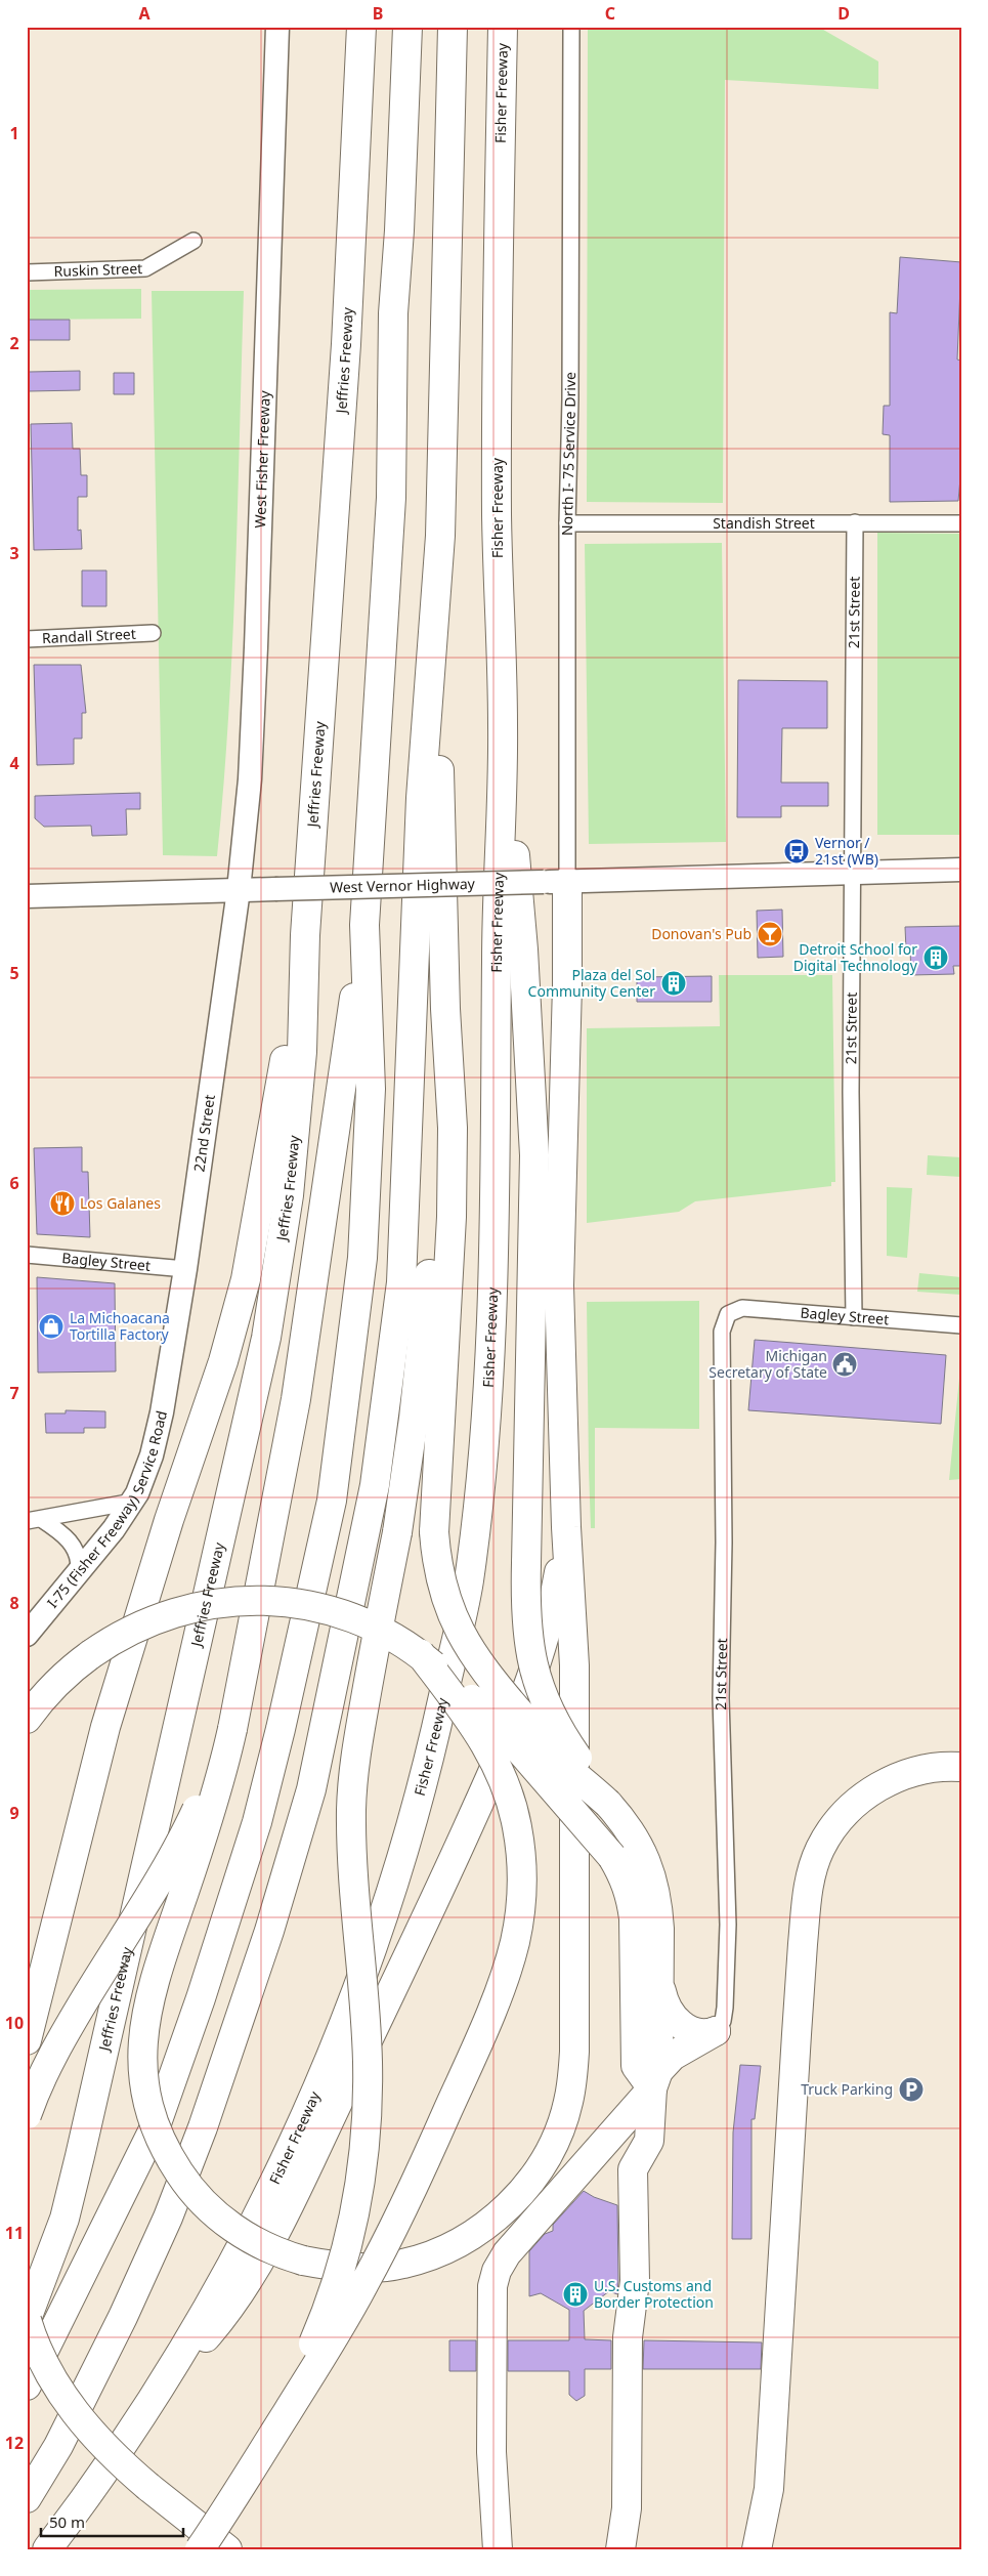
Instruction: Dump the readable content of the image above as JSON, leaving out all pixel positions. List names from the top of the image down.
{
  "streets": {
    "highway": ["Fisher Freeway", "Jeffries Freeway"],
    "street": [
      "Ruskin Street",
      "North I- 75 Service Drive",
      "West Fisher Freeway",
      "Standish Street",
      "21st Street",
      "Randall Street",
      "West Vernor Highway",
      "22nd Street",
      "Bagley Street",
      "I-75 (Fisher Freeway) Service Road"
    ]
  },
  "crossings": [
    ["North I- 75 Service Drive", "Standish Street"],
    ["North I- 75 Service Drive", "West Vernor Highway"],
    ["West Fisher Freeway", "West Vernor Highway"],
    ["West Fisher Freeway", "22nd Street"],
    ["Standish Street", "21st Street"],
    ["21st Street", "West Vernor Highway"],
    ["21st Street", "Bagley Street"],
    ["West Vernor Highway", "22nd Street"],
    ["22nd Street", "Bagley Street"],
    ["22nd Street", "I-75 (Fisher Freeway) Service Road"]
  ],
  "places": {
    "bus stop": ["Vernor / 21st (WB)"],
    "bar": ["Donovan's Pub"],
    "building": ["Detroit School for Digital Technology", "Plaza del Sol Community Center", "U.S. Customs and Border Protection"],
    "restaurant": ["Los Galanes"],
    "shop": ["La Michoacana Tortilla Factory"],
    "public building": ["Michigan Secretary of State"],
    "parking": ["Truck Parking"]
  },
  "scale_bar": "50 m",
  "grid": {
    "columns": [
      "A",
      "B",
      "C",
      "D"
    ],
    "rows": [
      "1",
      "2",
      "3",
      "4",
      "5",
      "6",
      "7",
      "8",
      "9",
      "10",
      "11",
      "12"
    ]
  }
}
